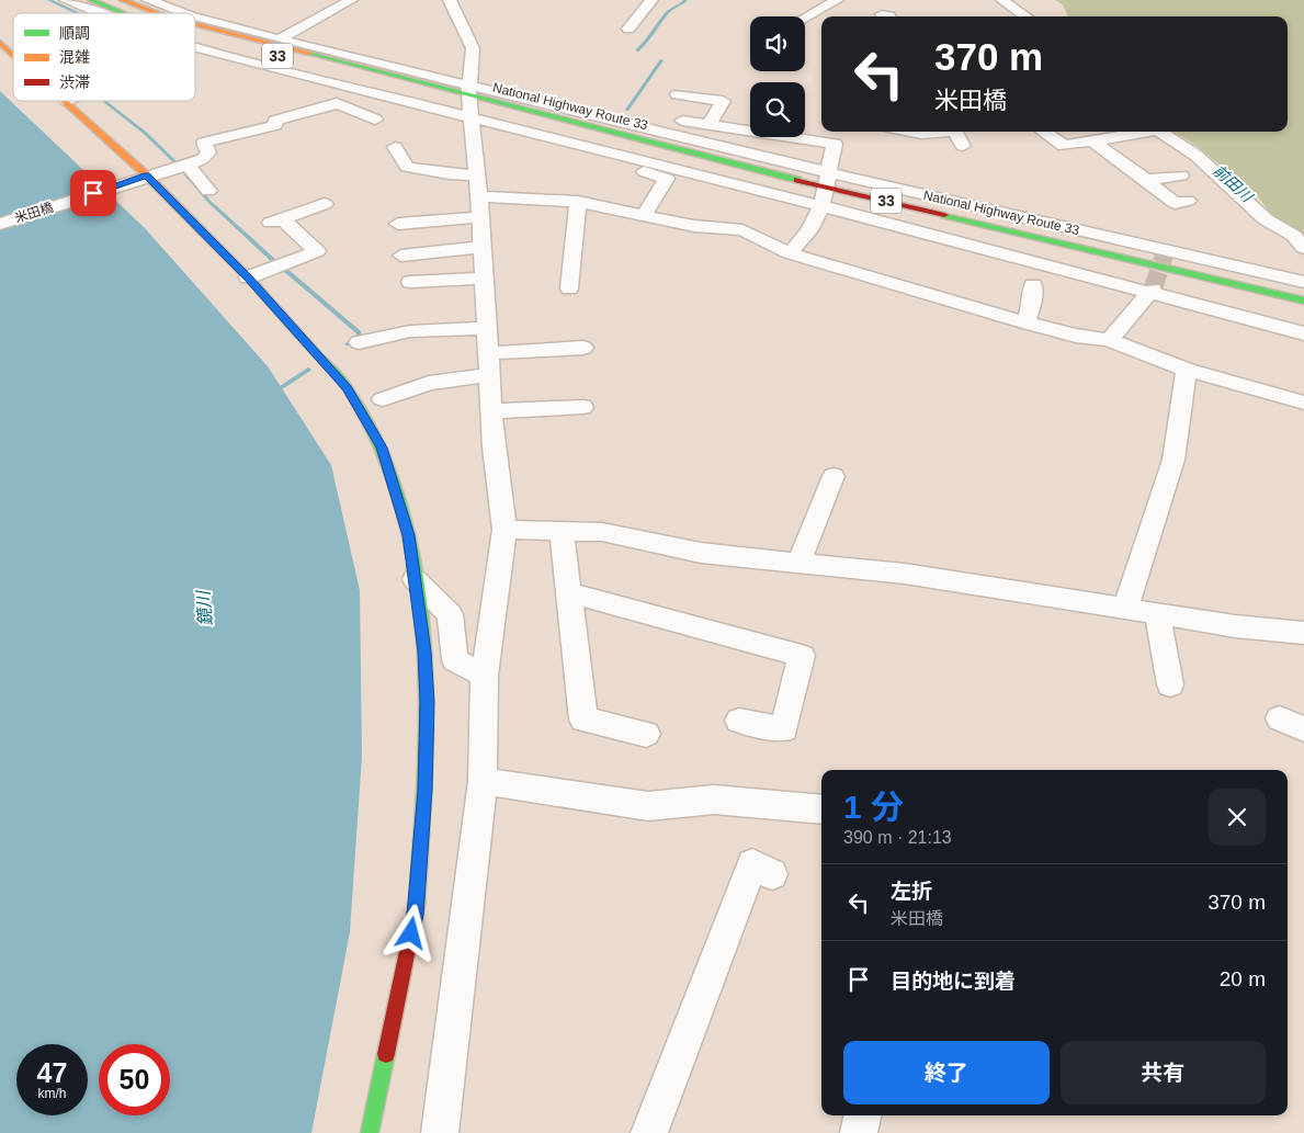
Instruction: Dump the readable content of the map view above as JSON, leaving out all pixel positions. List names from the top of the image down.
{
  "streets": {
    "main road": ["33", "National Highway Route 33"],
    "street": ["米田橋"]
  },
  "water": ["前田川", "鏡川"],
  "legend": ["順調", "混雑", "渋滞"],
  "page": {
    "turn": ["370 m", "米田橋"],
    "heading": ["1 分", "390 m · 21:13"],
    "list": [
      {
        "name": "左折",
        "note": "米田橋",
        "value": "370 m"
      },
      {
        "name": "目的地に到着",
        "value": "20 m"
      }
    ],
    "buttons": ["終了", "共有"],
    "speed": "47 km/h",
    "limit": "50"
  }
}
